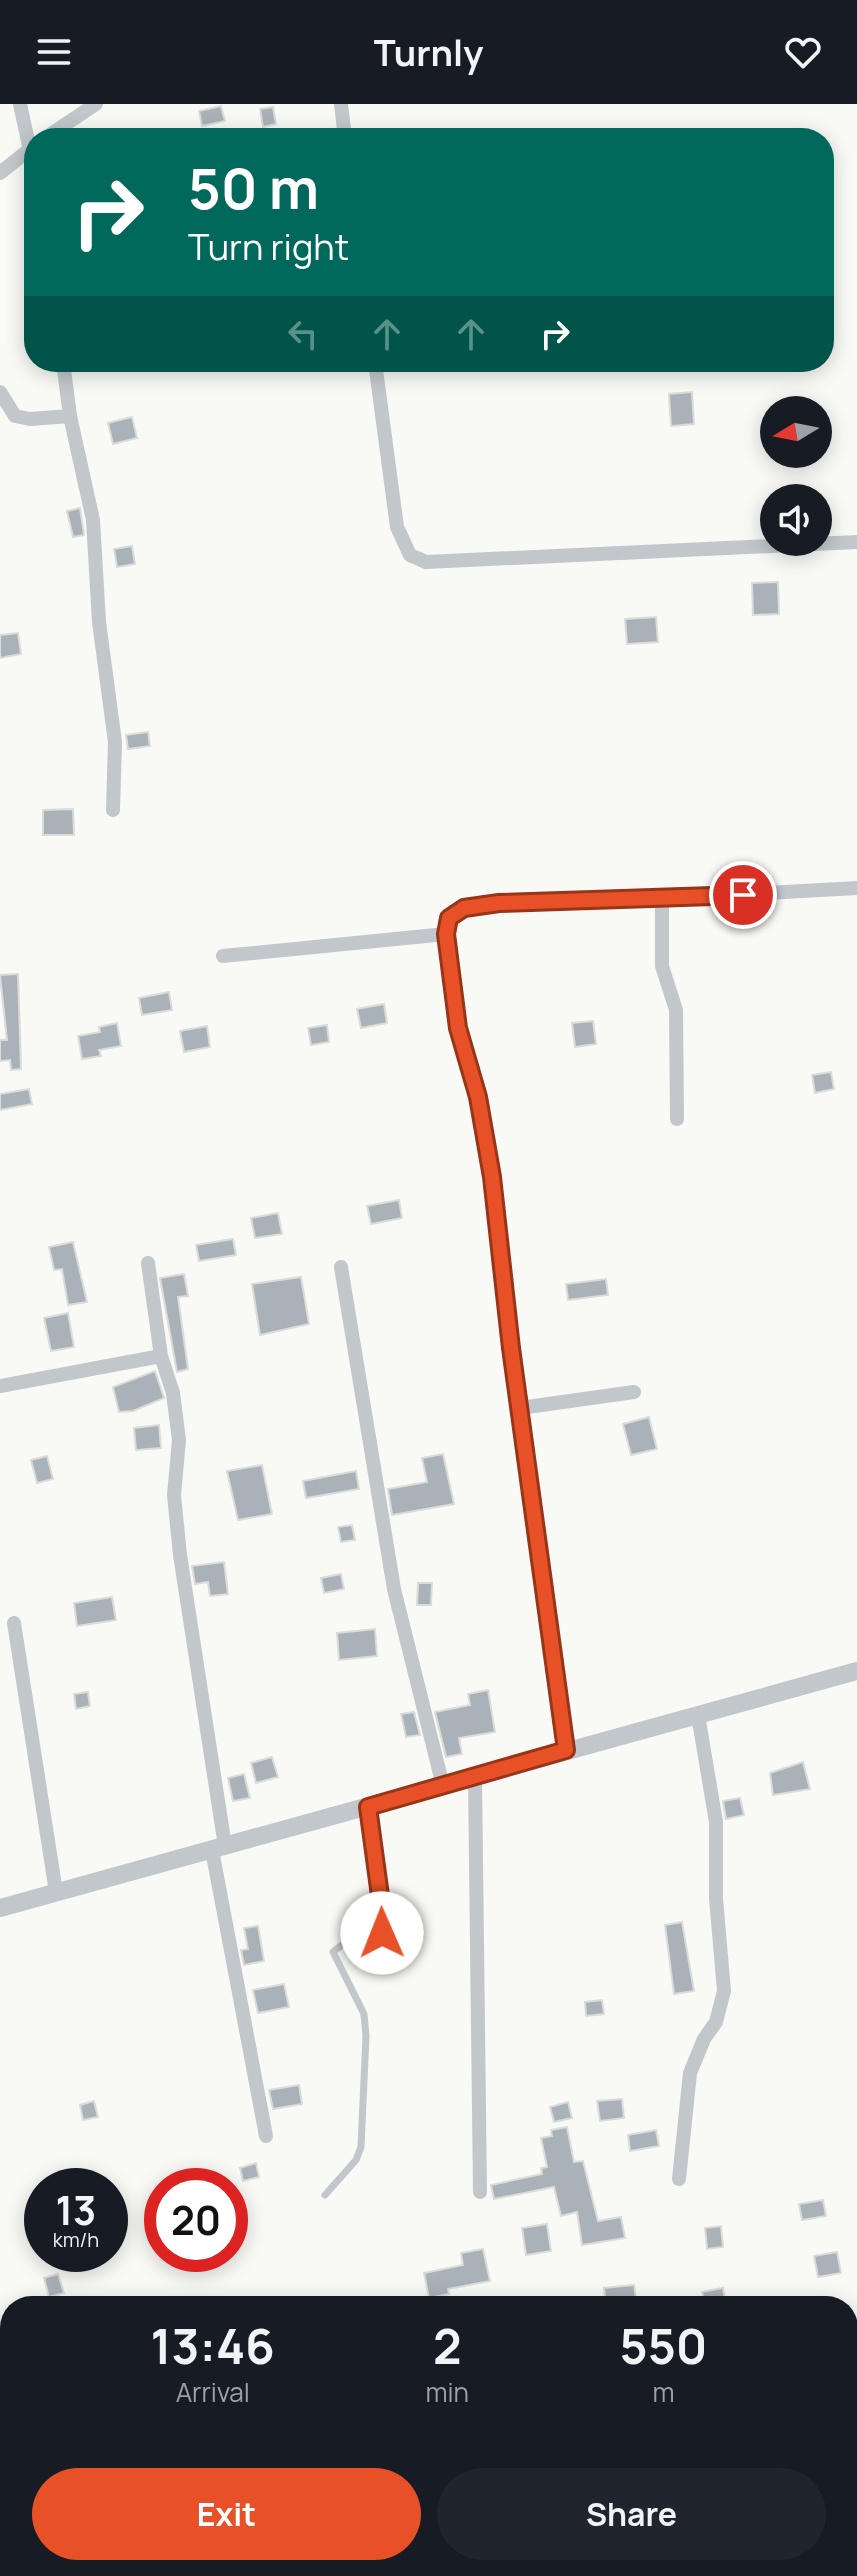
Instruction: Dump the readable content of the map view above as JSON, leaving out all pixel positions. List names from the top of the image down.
{
  "north": "left",
  "page": {
    "header": "Turnly",
    "turn": ["50 m", "Turn right"],
    "speed": "13 km/h",
    "limit": "20",
    "eta": [
      "13:46",
      "Arrival",
      "2",
      "min",
      "550",
      "m"
    ],
    "buttons": ["Exit", "Share"]
  }
}
